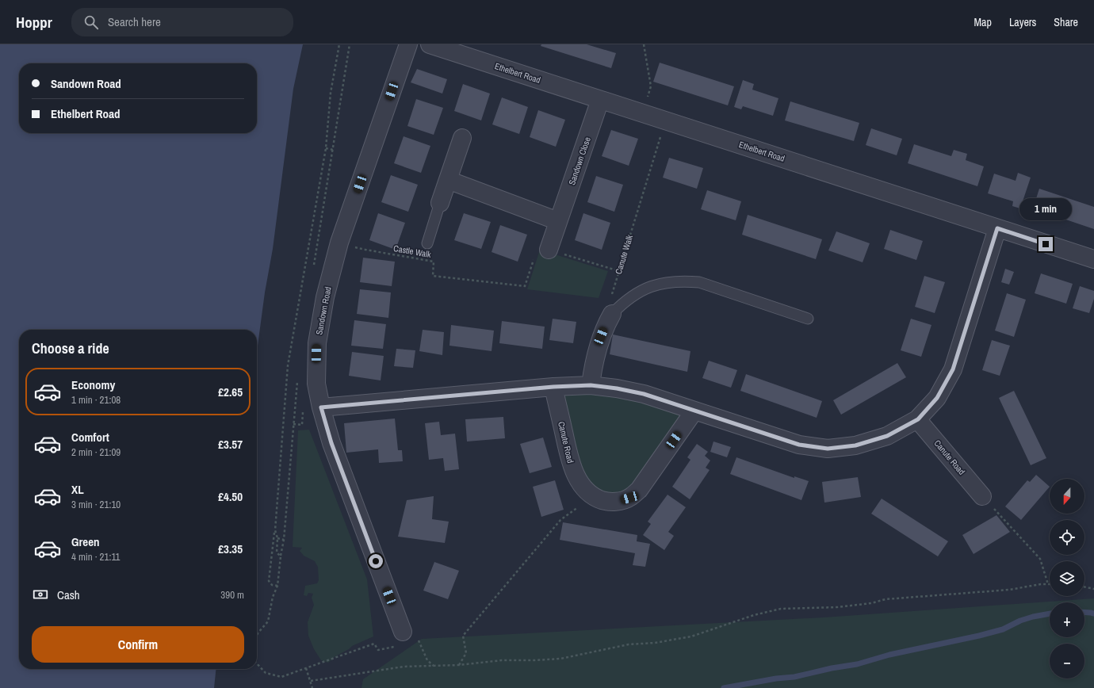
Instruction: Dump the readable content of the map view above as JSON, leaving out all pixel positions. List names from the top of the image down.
{
  "streets": {
    "street": [
      "Ethelbert Road",
      "Sandown Close",
      "Sandown Road",
      "Canute Road"
    ],
    "path": ["Castle Walk", "Canute Walk"]
  },
  "crossings": [
    ["Ethelbert Road", "Sandown Close"],
    ["Ethelbert Road", "Canute Walk"],
    ["Castle Walk", "Sandown Road"]
  ],
  "north": "bottom",
  "page": {
    "header": "Hoppr",
    "search": "Search here",
    "nav": ["Map", "Layers", "Share"],
    "banner": ["Sandown Road", "Ethelbert Road"],
    "bubble": "1 min",
    "heading": "Choose a ride",
    "list": [
      {
        "name": "Economy",
        "note": "1 min · 21:08",
        "value": "£2.65"
      },
      {
        "name": "Comfort",
        "note": "2 min · 21:09",
        "value": "£3.57"
      },
      {
        "name": "XL",
        "note": "3 min · 21:10",
        "value": "£4.50"
      },
      {
        "name": "Green",
        "note": "4 min · 21:11",
        "value": "£3.35"
      }
    ],
    "map_buttons": ["+", "−"],
    "pay": ["Cash", "390 m"],
    "buttons": "Confirm"
  }
}
